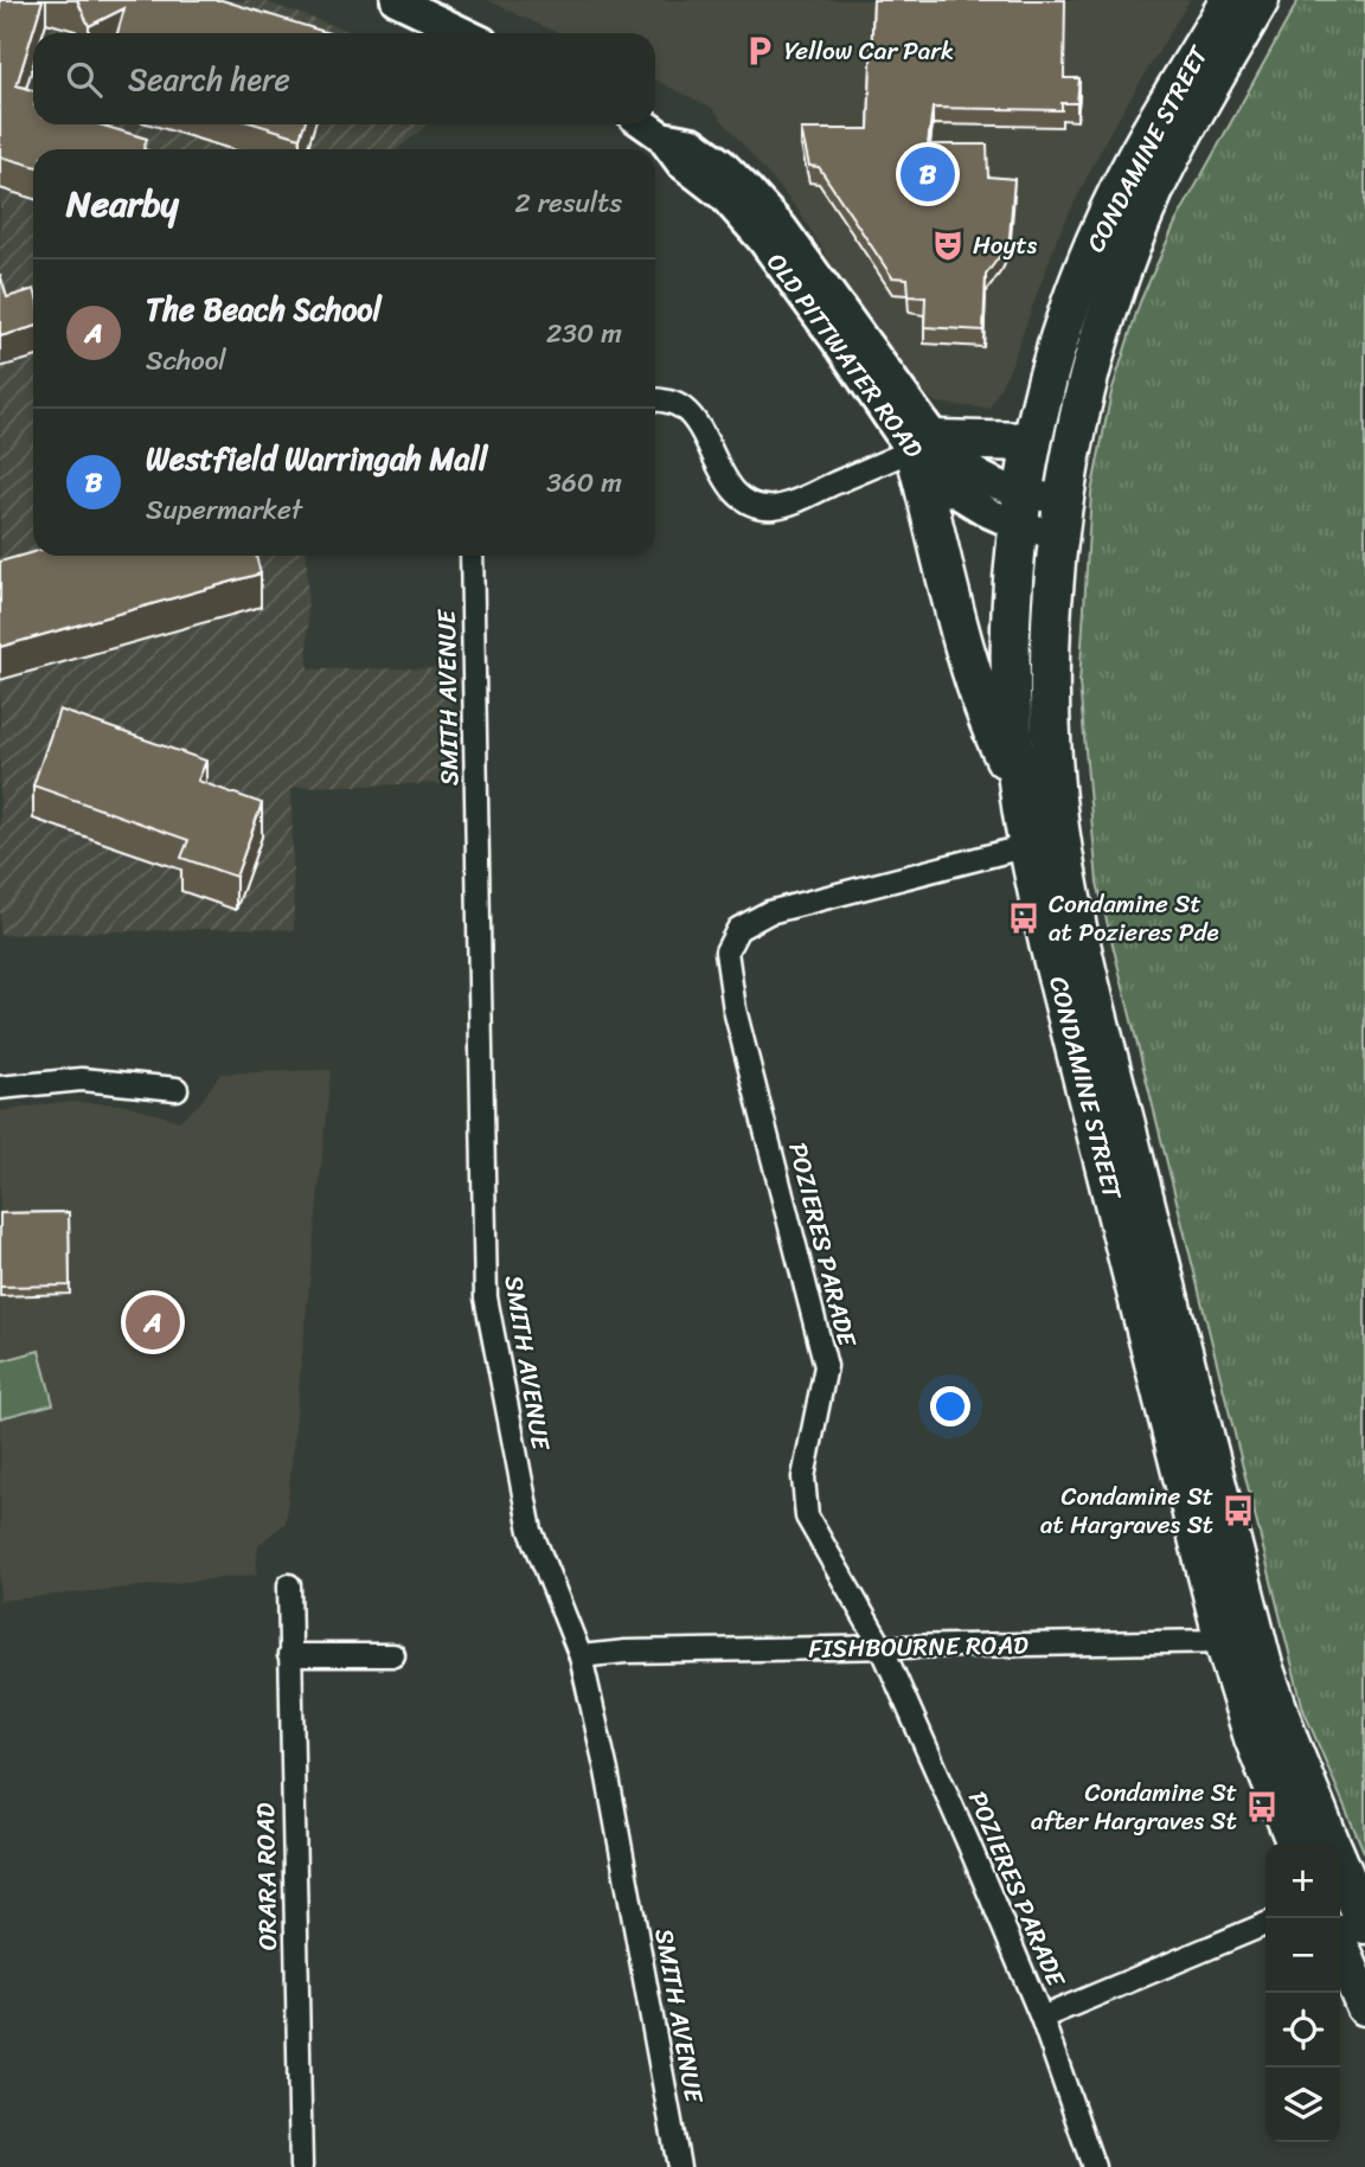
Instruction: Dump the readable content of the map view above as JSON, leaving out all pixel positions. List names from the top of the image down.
{
  "streets": {
    "highway": ["CONDAMINE STREET"],
    "street": [
      "OLD PITTWATER ROAD",
      "SMITH AVENUE",
      "POZIERES PARADE",
      "FISHBOURNE ROAD",
      "ORARA ROAD"
    ]
  },
  "crossings": [
    ["CONDAMINE STREET", "OLD PITTWATER ROAD"],
    ["CONDAMINE STREET", "POZIERES PARADE"],
    ["CONDAMINE STREET", "FISHBOURNE ROAD"],
    ["SMITH AVENUE", "FISHBOURNE ROAD"],
    ["POZIERES PARADE", "FISHBOURNE ROAD"]
  ],
  "places": {
    "parking": ["Yellow Car Park"],
    "theatre": ["Hoyts"],
    "bus stop": ["Condamine St at Pozieres Pde", "Condamine St at Hargraves St", "Condamine St after Hargraves St"]
  },
  "page": {
    "search": "Search here",
    "pins": ["B", "A"],
    "heading": ["Nearby", "2 results"],
    "list": [
      {
        "mark": "A",
        "name": "The Beach School",
        "note": "School",
        "value": "230 m"
      },
      {
        "mark": "B",
        "name": "Westfield Warringah Mall",
        "note": "Supermarket",
        "value": "360 m"
      }
    ],
    "map_buttons": ["+", "−"]
  }
}
